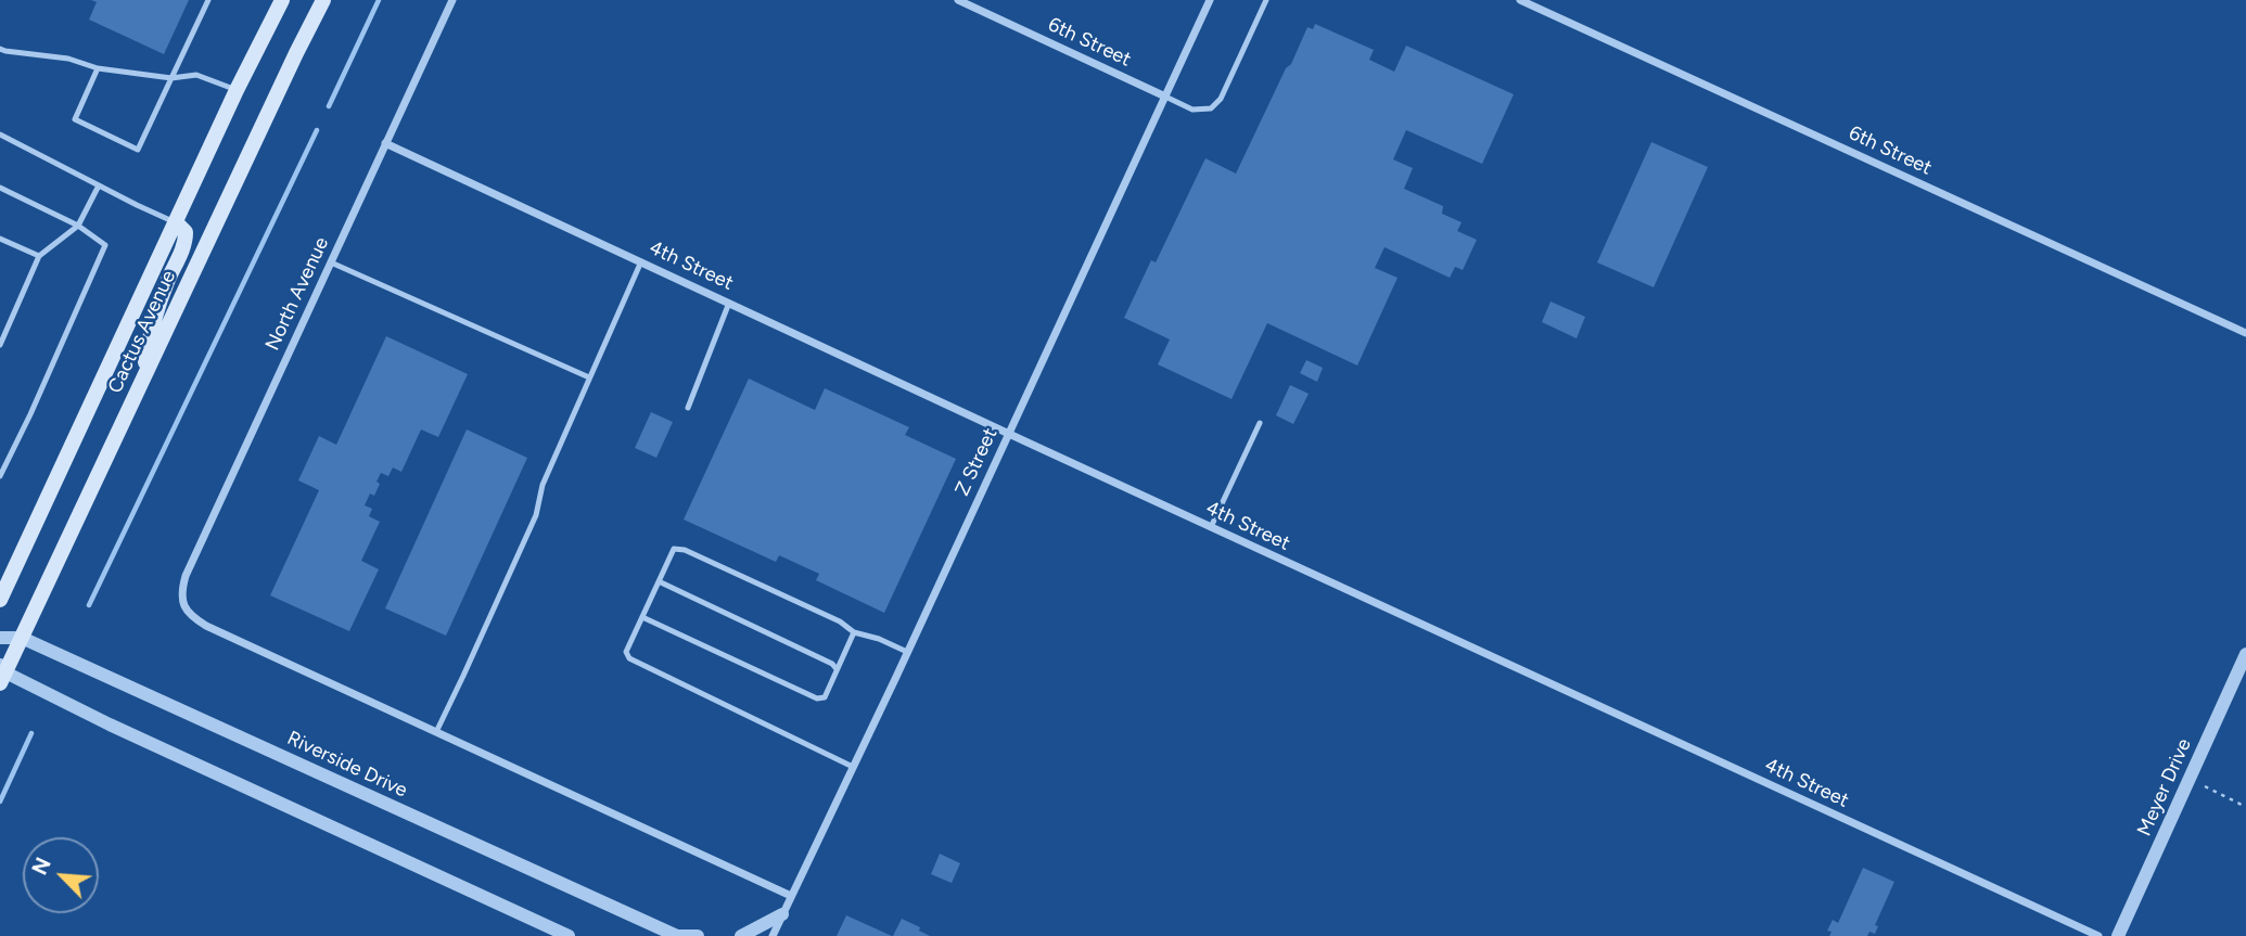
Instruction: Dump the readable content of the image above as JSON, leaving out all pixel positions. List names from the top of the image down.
{
  "streets": {
    "main road": ["Cactus Avenue"],
    "street": [
      "6th Street",
      "4th Street",
      "North Avenue",
      "Z Street",
      "Riverside Drive",
      "Meyer Drive"
    ]
  },
  "crossings": [
    ["6th Street", "Z Street"],
    ["4th Street", "North Avenue"],
    ["4th Street", "Z Street"],
    ["Cactus Avenue", "Riverside Drive"]
  ],
  "north": "top left"
}
